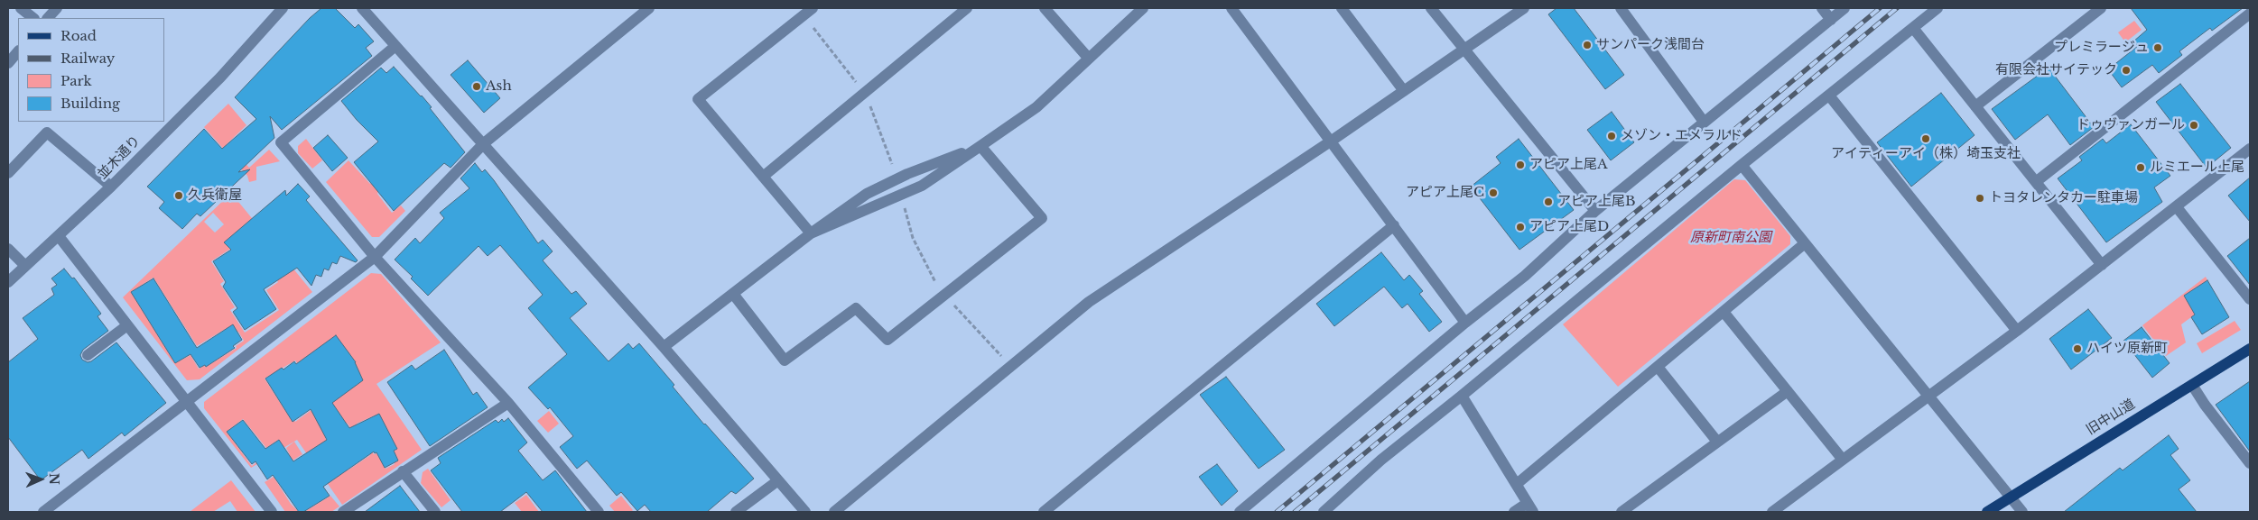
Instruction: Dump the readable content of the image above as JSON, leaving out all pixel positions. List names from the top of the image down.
{
  "streets": {
    "main road": ["旧中山道"],
    "street": ["並木通り"]
  },
  "parks": ["原新町南公園"],
  "places": [
    "サンパーク浅間台",
    "プレミラージュ",
    "有限会社サイテック",
    "Ash",
    "ドゥヴァンガール",
    "メゾン・エメラルド",
    "アイティーアイ（株）埼玉支社",
    "アピア上尾A",
    "ルミエール上尾",
    "アピア上尾C",
    "久兵衛屋",
    "トヨタレンタカー駐車場",
    "アピア上尾B",
    "アピア上尾D",
    "ハイツ原新町"
  ],
  "legend": [
    "Road",
    "Railway",
    "Park",
    "Building"
  ],
  "north": "right"
}
